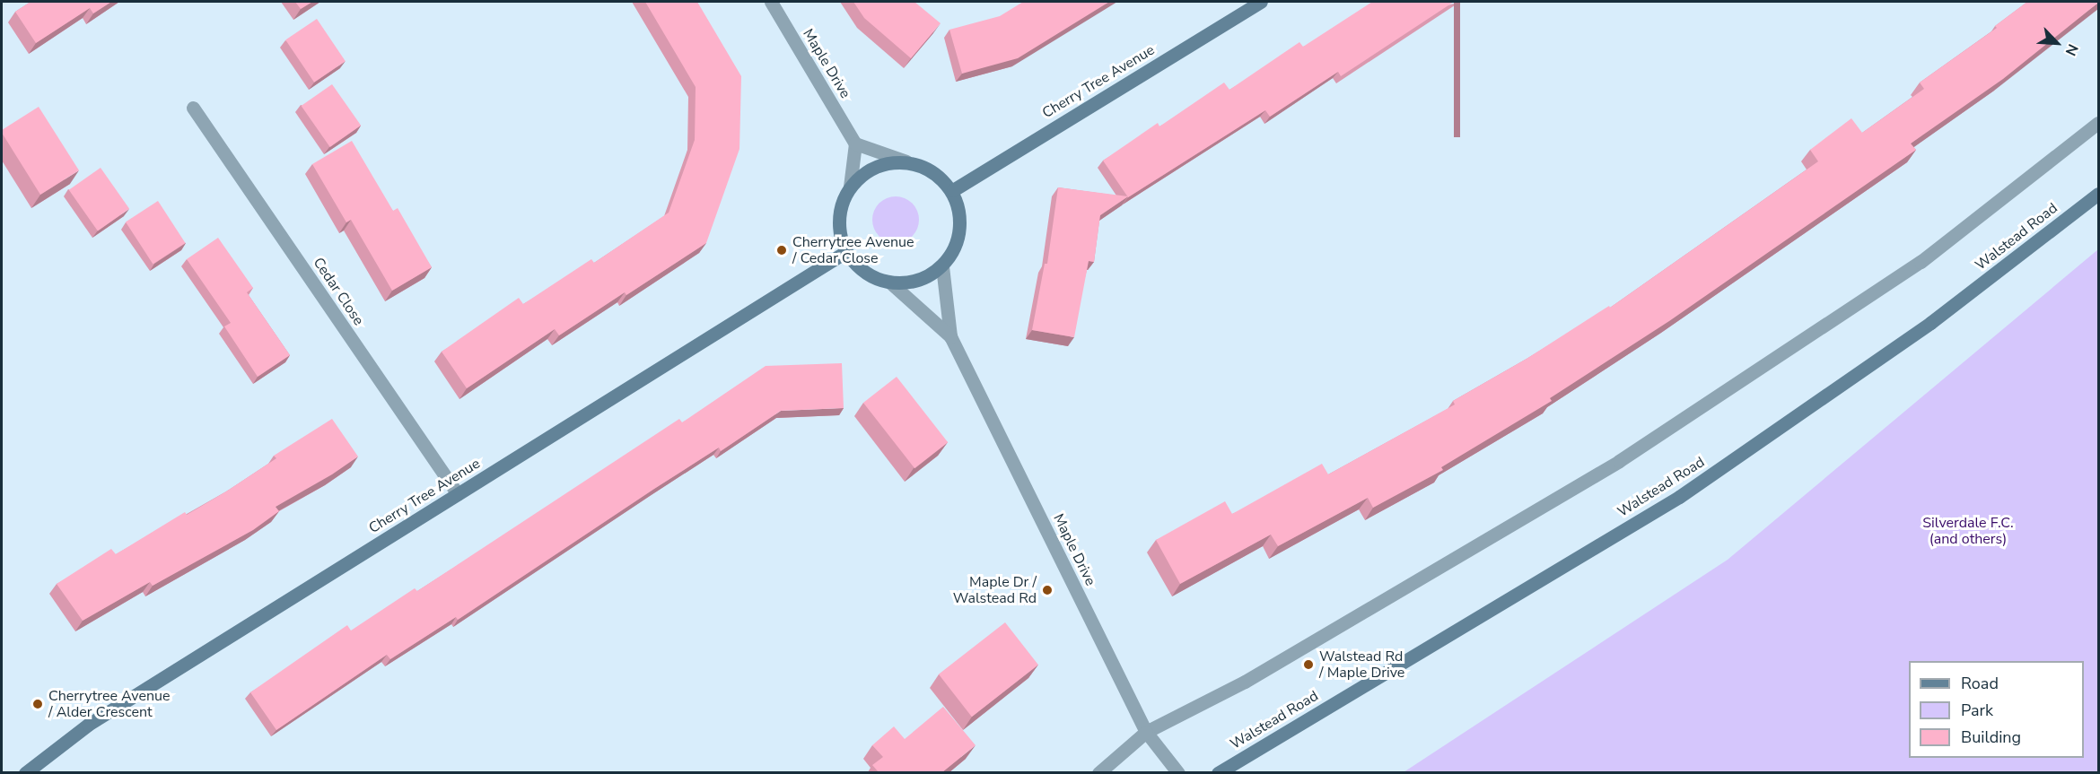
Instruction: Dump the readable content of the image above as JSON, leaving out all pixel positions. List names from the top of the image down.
{
  "streets": {
    "street": [
      "Maple Drive",
      "Cherry Tree Avenue",
      "Walstead Road",
      "Cedar Close"
    ]
  },
  "crossings": [
    ["Maple Drive", "Cherry Tree Avenue"],
    ["Cherry Tree Avenue", "Cedar Close"]
  ],
  "parks": ["Silverdale F.C. (and others)"],
  "places": [
    "Cherrytree Avenue / Cedar Close",
    "Maple Dr / Walstead Rd",
    "Walstead Rd / Maple Drive",
    "Cherrytree Avenue / Alder Crescent"
  ],
  "legend": ["Road", "Park", "Building"],
  "north": "bottom right"
}
